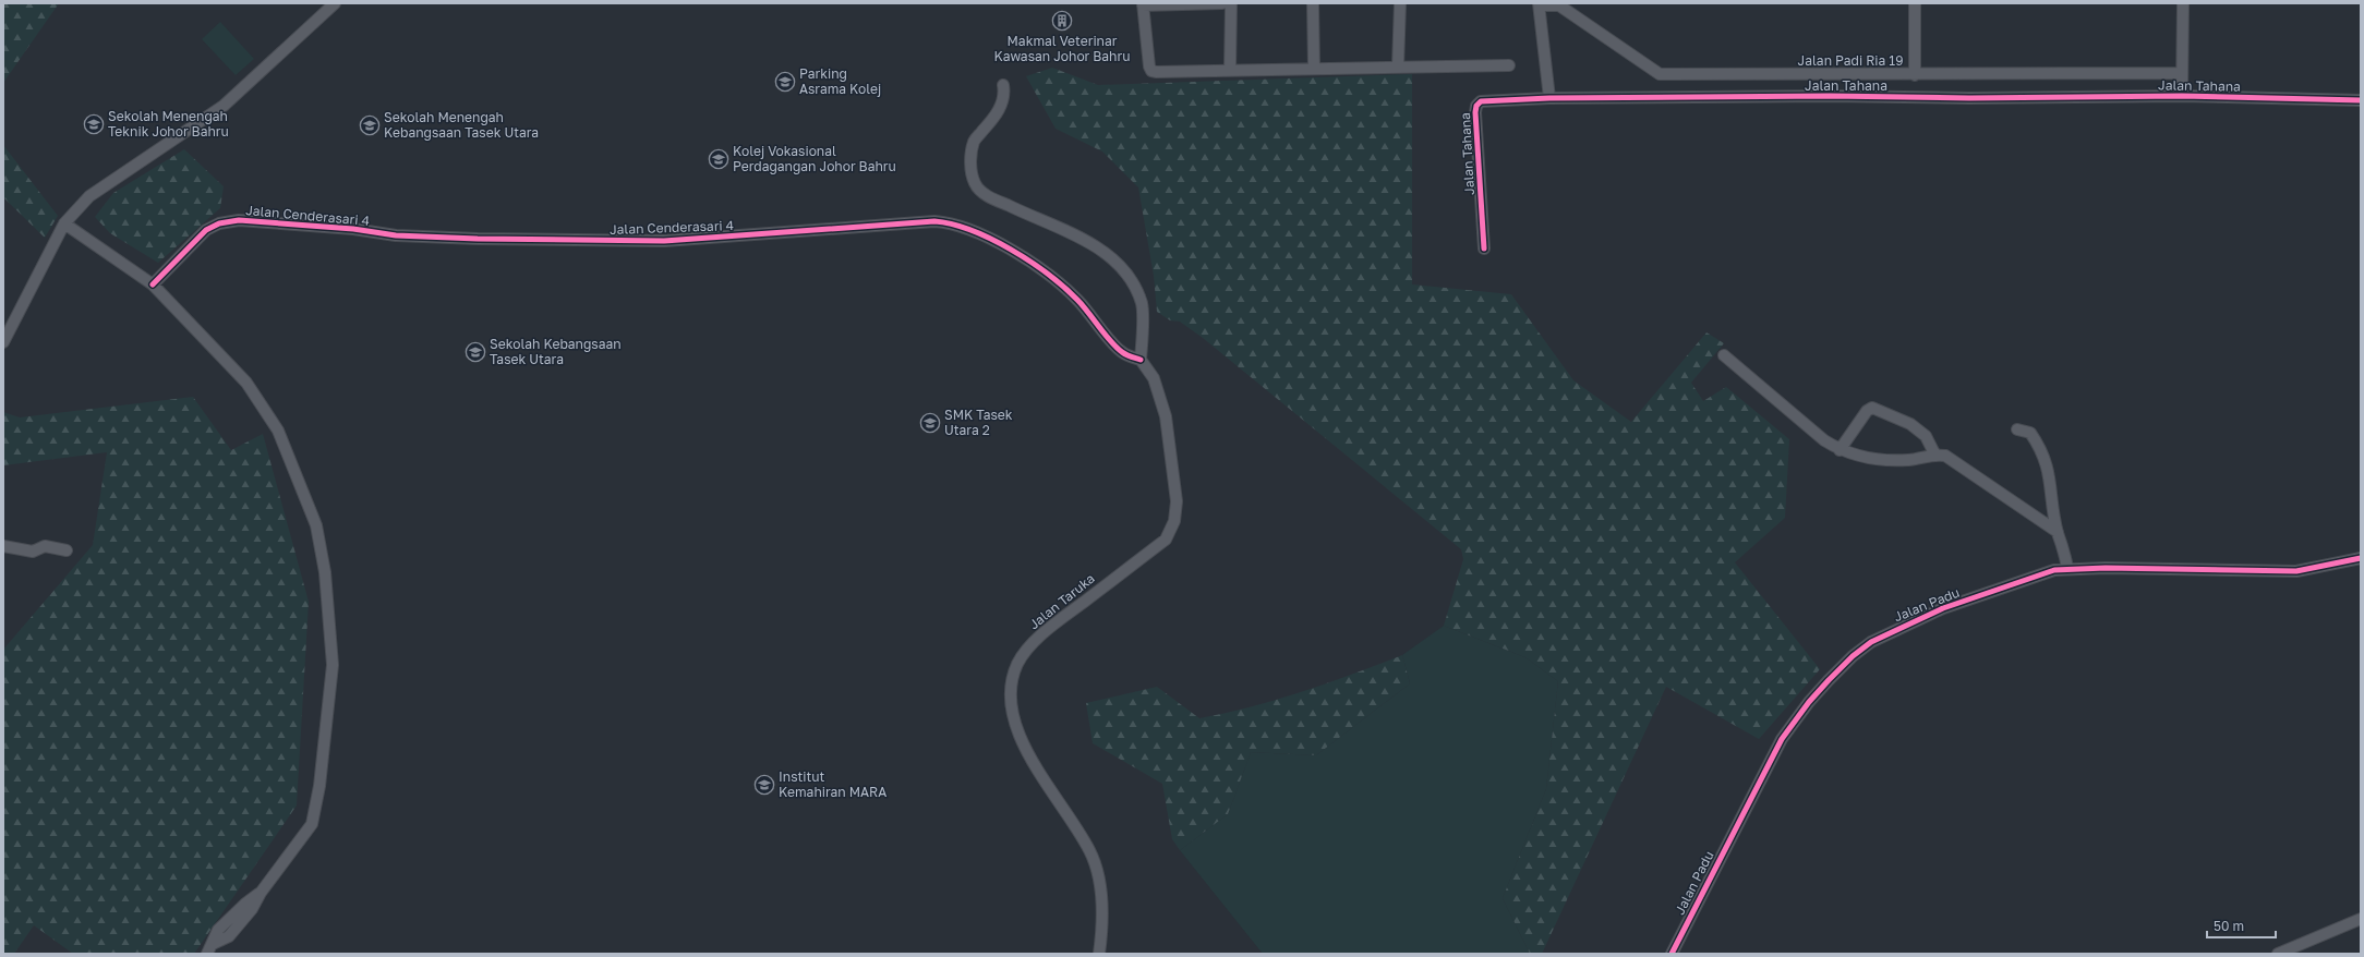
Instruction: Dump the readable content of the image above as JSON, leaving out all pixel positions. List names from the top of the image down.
{
  "streets": {
    "street": [
      "Jalan Padi Ria 19",
      "Jalan Tahana",
      "Jalan Cenderasari 4",
      "Jalan Taruka",
      "Jalan Padu"
    ]
  },
  "crossings": [
    ["Jalan Cenderasari 4", "Jalan Taruka"]
  ],
  "places": {
    "building": ["Makmal Veterinar Kawasan Johor Bahru"],
    "school or university": [
      "Parking Asrama Kolej",
      "Sekolah Menengah Teknik Johor Bahru",
      "Sekolah Menengah Kebangsaan Tasek Utara",
      "Kolej Vokasional Perdagangan Johor Bahru",
      "Sekolah Kebangsaan Tasek Utara",
      "SMK Tasek Utara 2",
      "Institut Kemahiran MARA"
    ]
  },
  "scale_bar": "50 m"
}
